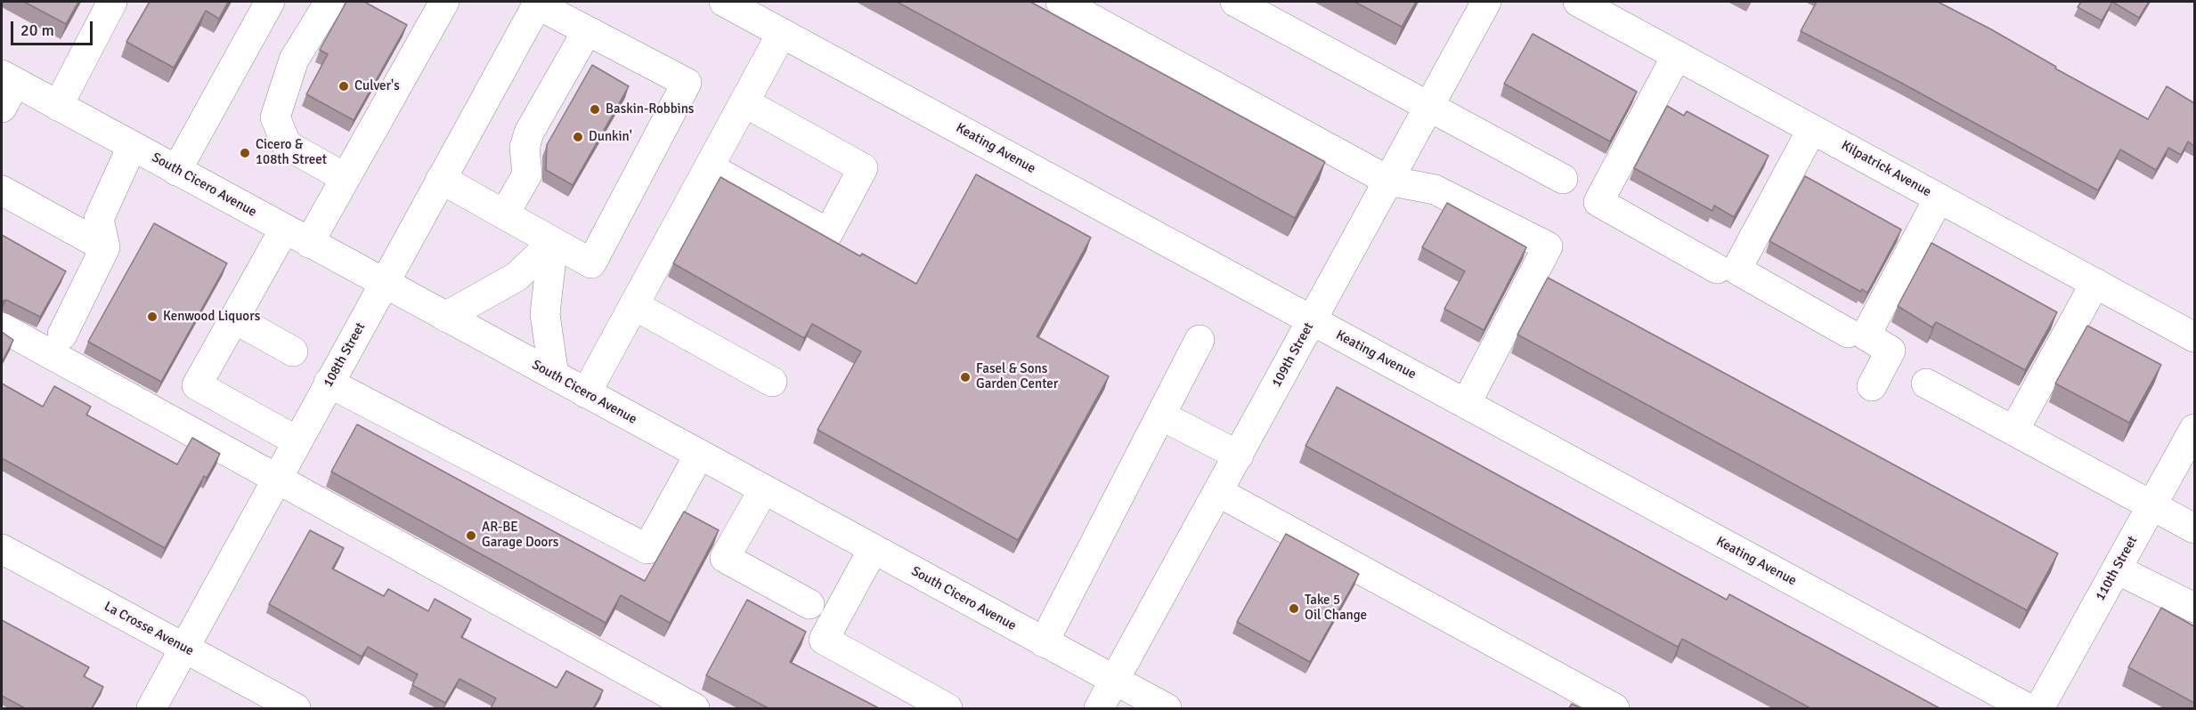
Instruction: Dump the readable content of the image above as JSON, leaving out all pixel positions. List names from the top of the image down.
{
  "streets": {
    "street": [
      "Keating Avenue",
      "Kilpatrick Avenue",
      "South Cicero Avenue",
      "108th Street",
      "109th Street",
      "110th Street",
      "La Crosse Avenue"
    ]
  },
  "crossings": [
    ["Keating Avenue", "109th Street"],
    ["South Cicero Avenue", "108th Street"],
    ["South Cicero Avenue", "109th Street"],
    ["108th Street", "La Crosse Avenue"]
  ],
  "places": [
    "Culver's",
    "Baskin-Robbins",
    "Dunkin'",
    "Cicero & 108th Street",
    "Kenwood Liquors",
    "Fasel & Sons Garden Center",
    "AR-BE Garage Doors",
    "Take 5 Oil Change"
  ],
  "scale_bar": "20 m"
}
